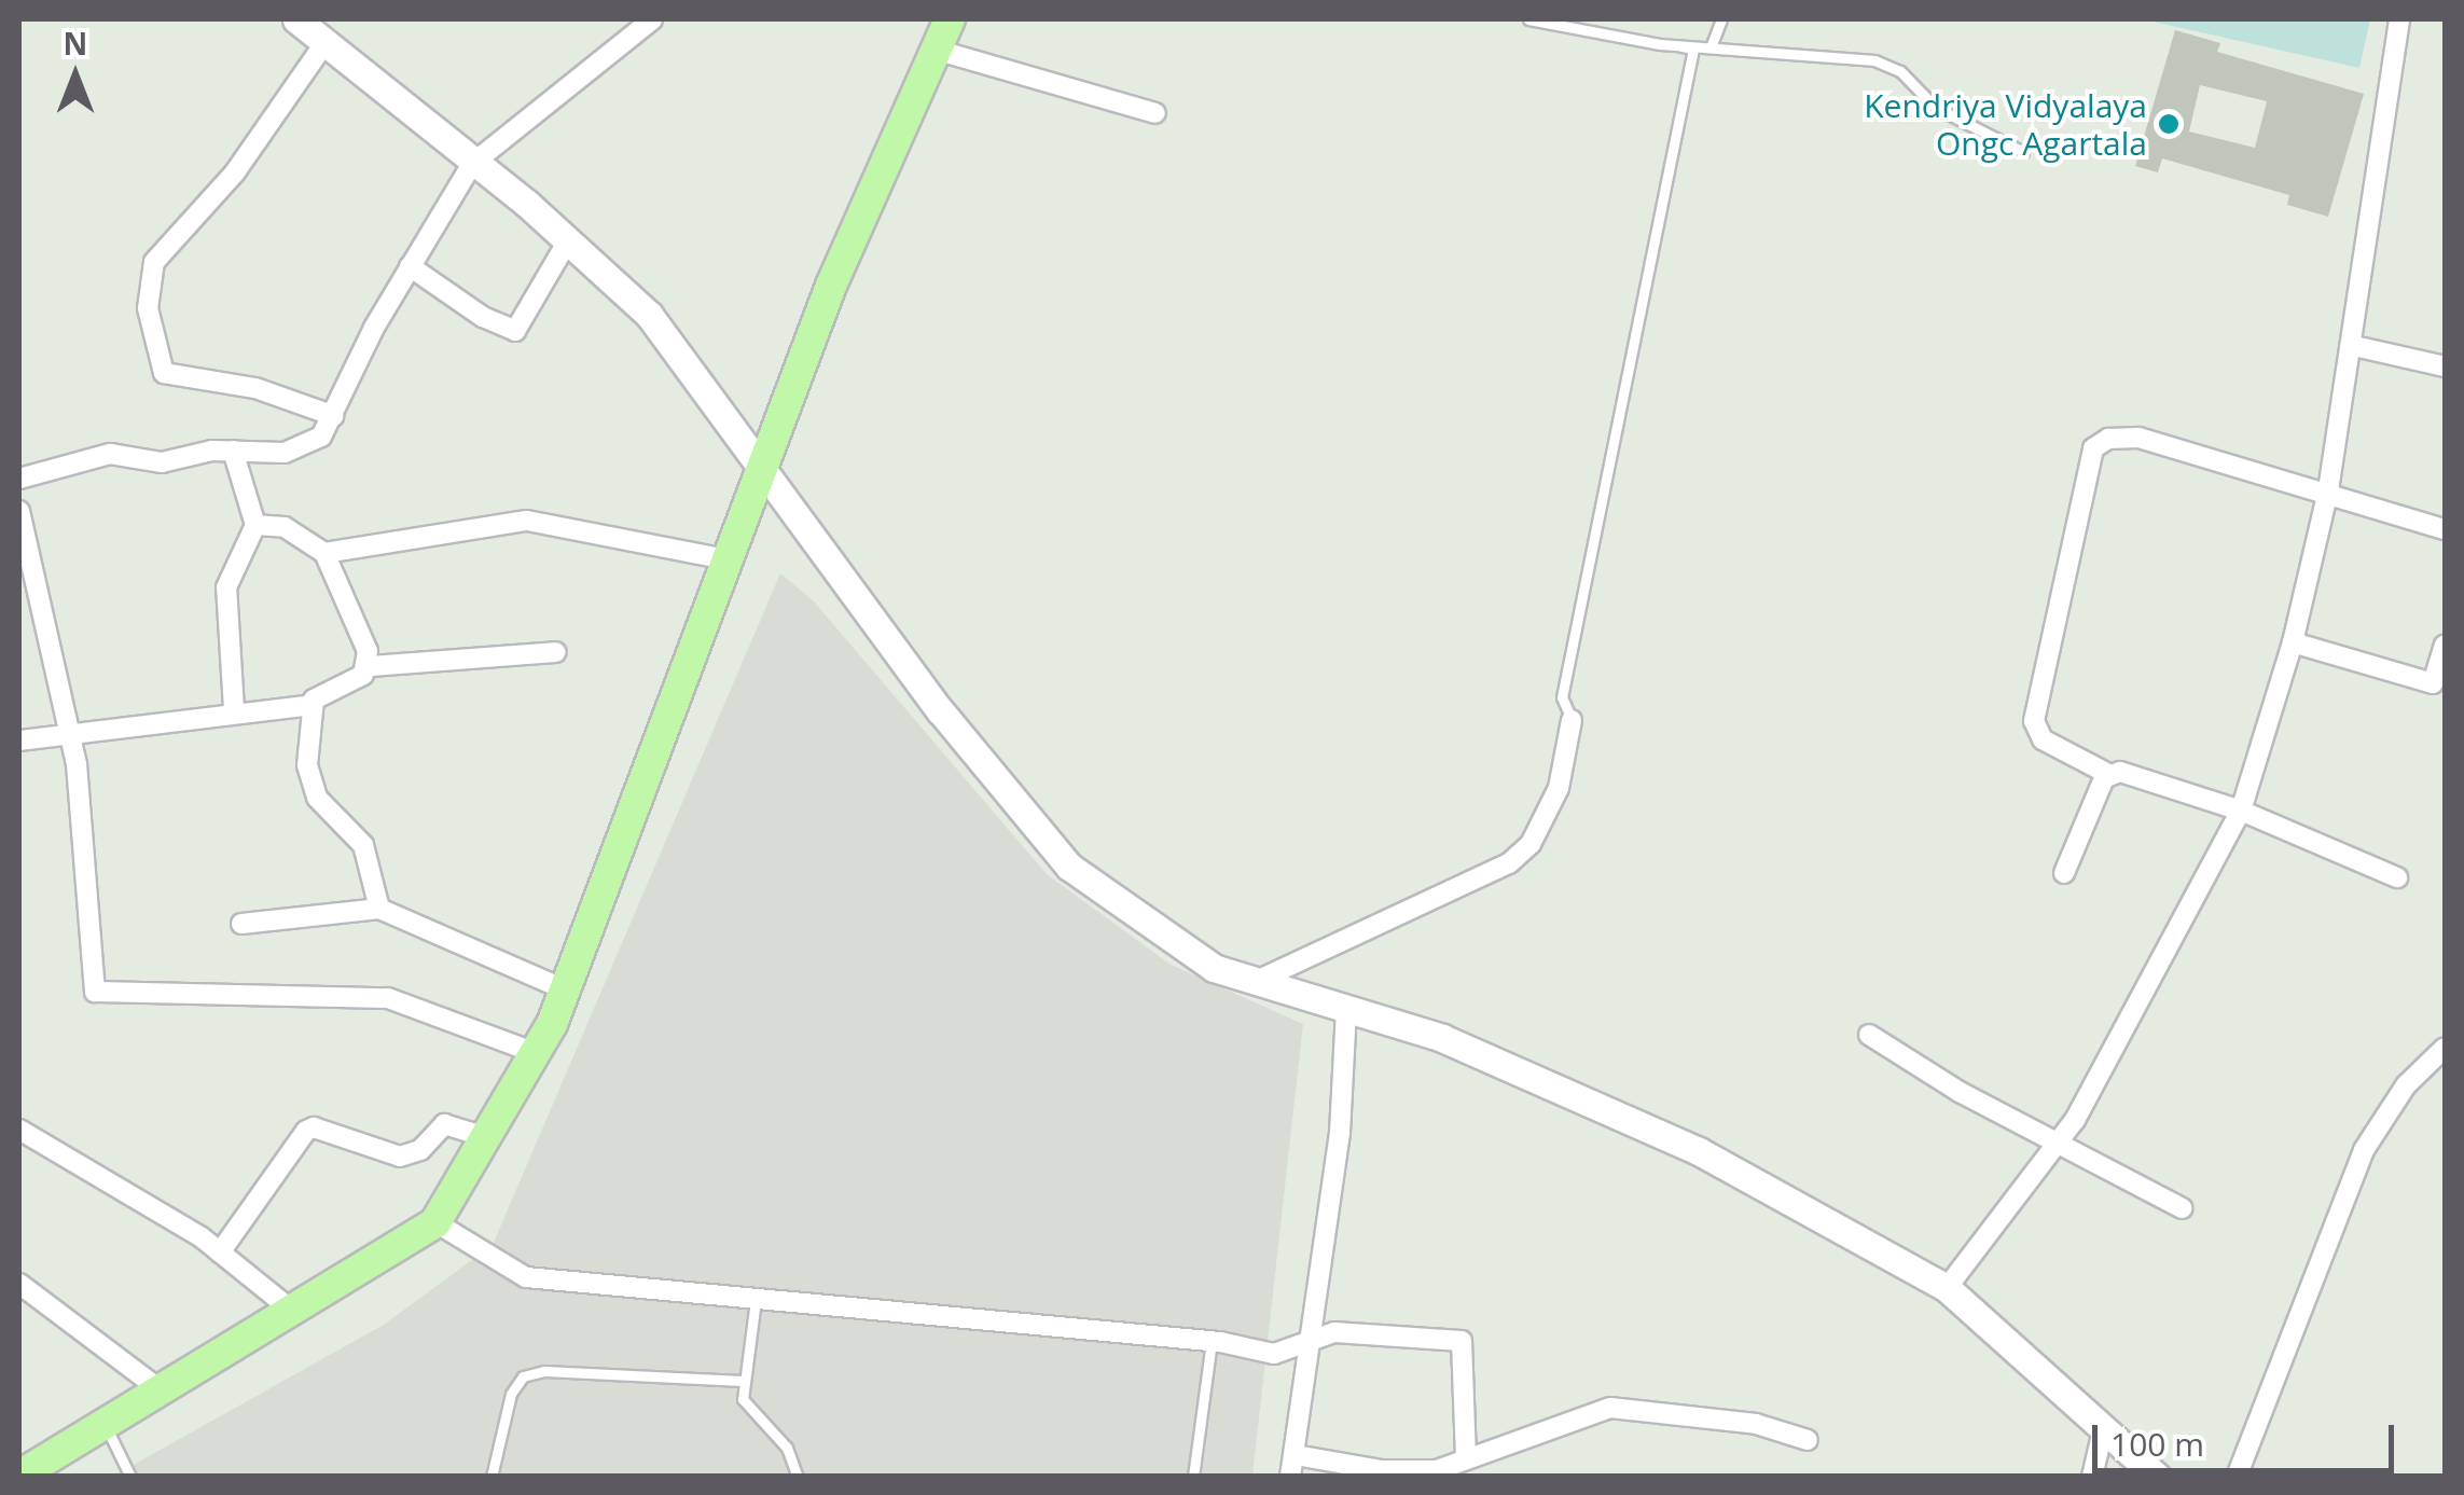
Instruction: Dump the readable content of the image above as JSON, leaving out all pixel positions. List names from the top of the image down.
{
  "places": ["Kendriya Vidyalaya Ongc Agartala"],
  "scale_bar": "100 m",
  "north": "top"
}
